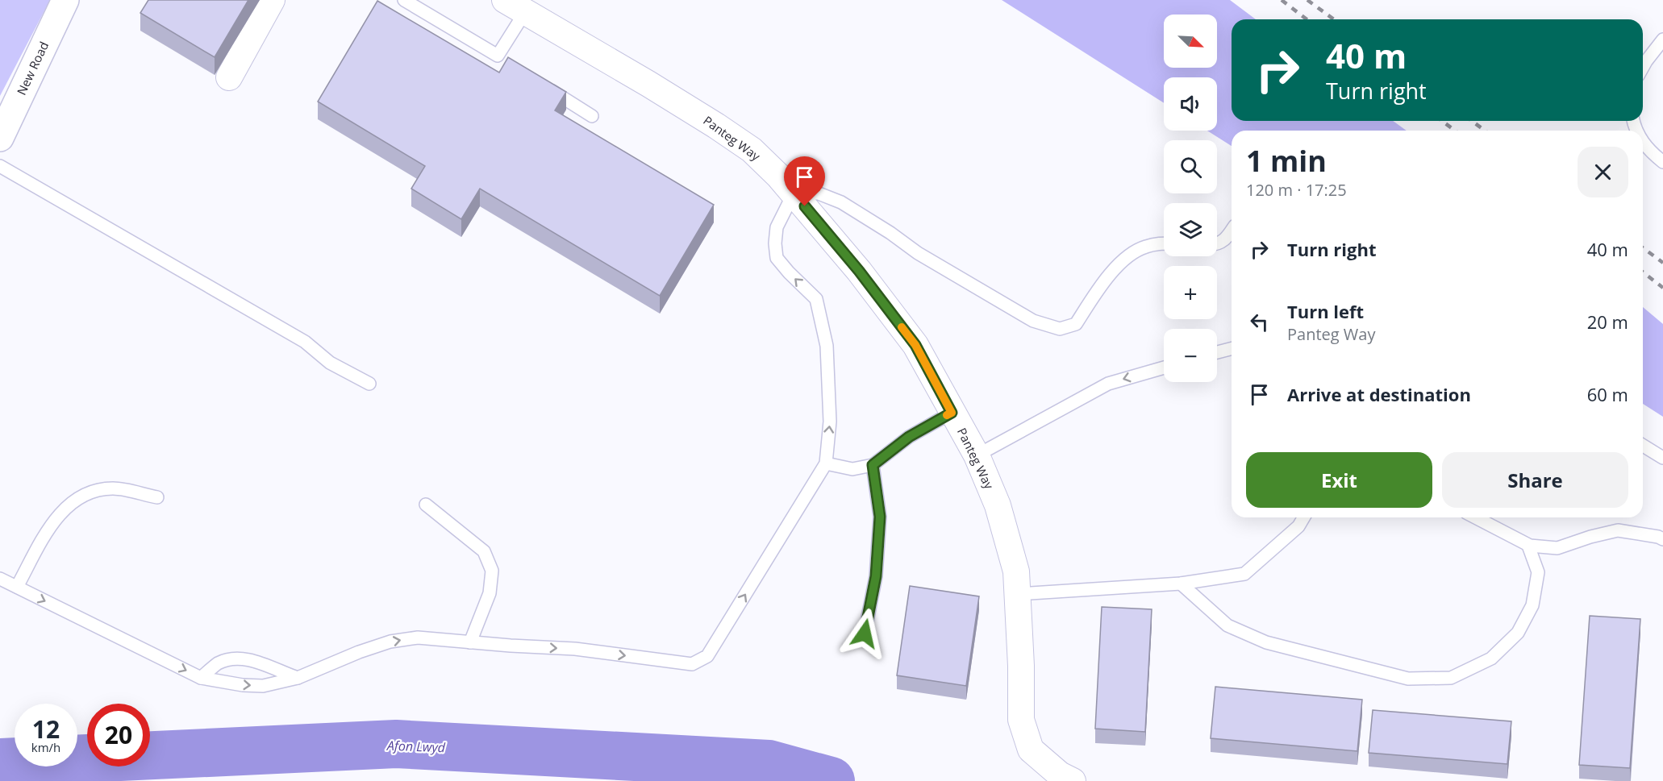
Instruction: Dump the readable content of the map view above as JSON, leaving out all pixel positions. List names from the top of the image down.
{
  "streets": {
    "street": ["New Road", "Panteg Way"]
  },
  "water": ["Afon Lwyd"],
  "north": "bottom right",
  "page": {
    "map_buttons": ["+", "−"],
    "turn": ["40 m", "Turn right"],
    "heading": ["1 min", "120 m · 17:25"],
    "list": [
      {
        "name": "Turn right",
        "value": "40 m"
      },
      {
        "name": "Turn left",
        "note": "Panteg Way",
        "value": "20 m"
      },
      {
        "name": "Arrive at destination",
        "value": "60 m"
      }
    ],
    "buttons": ["Exit", "Share"],
    "speed": "12 km/h",
    "limit": "20"
  }
}
